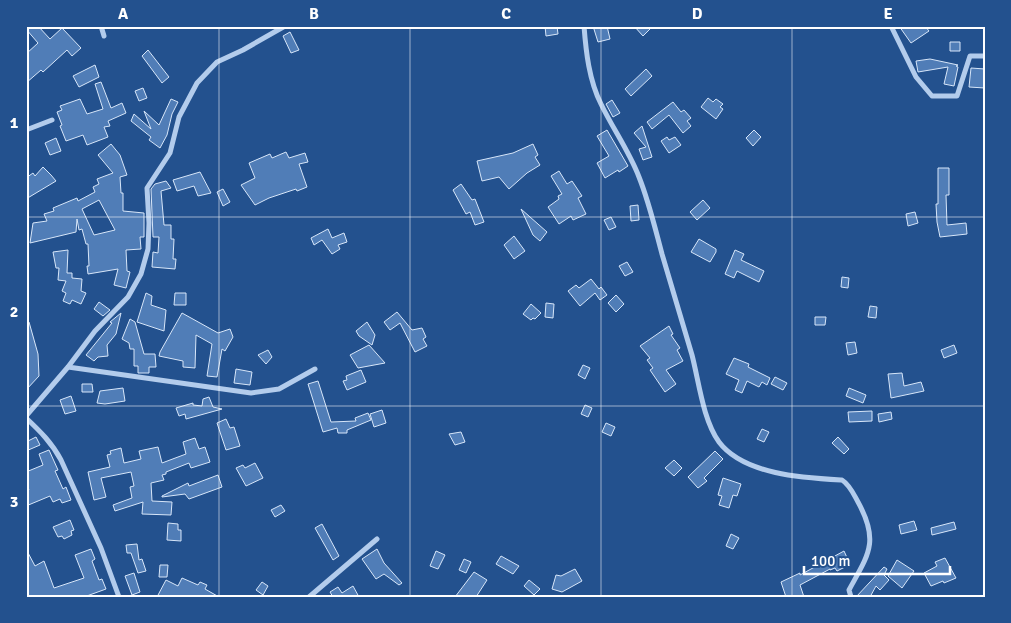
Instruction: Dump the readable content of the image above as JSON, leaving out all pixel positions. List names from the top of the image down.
{
  "scale_bar": "100 m",
  "grid": {
    "columns": [
      "A",
      "B",
      "C",
      "D",
      "E"
    ],
    "rows": ["1", "2", "3"]
  }
}
